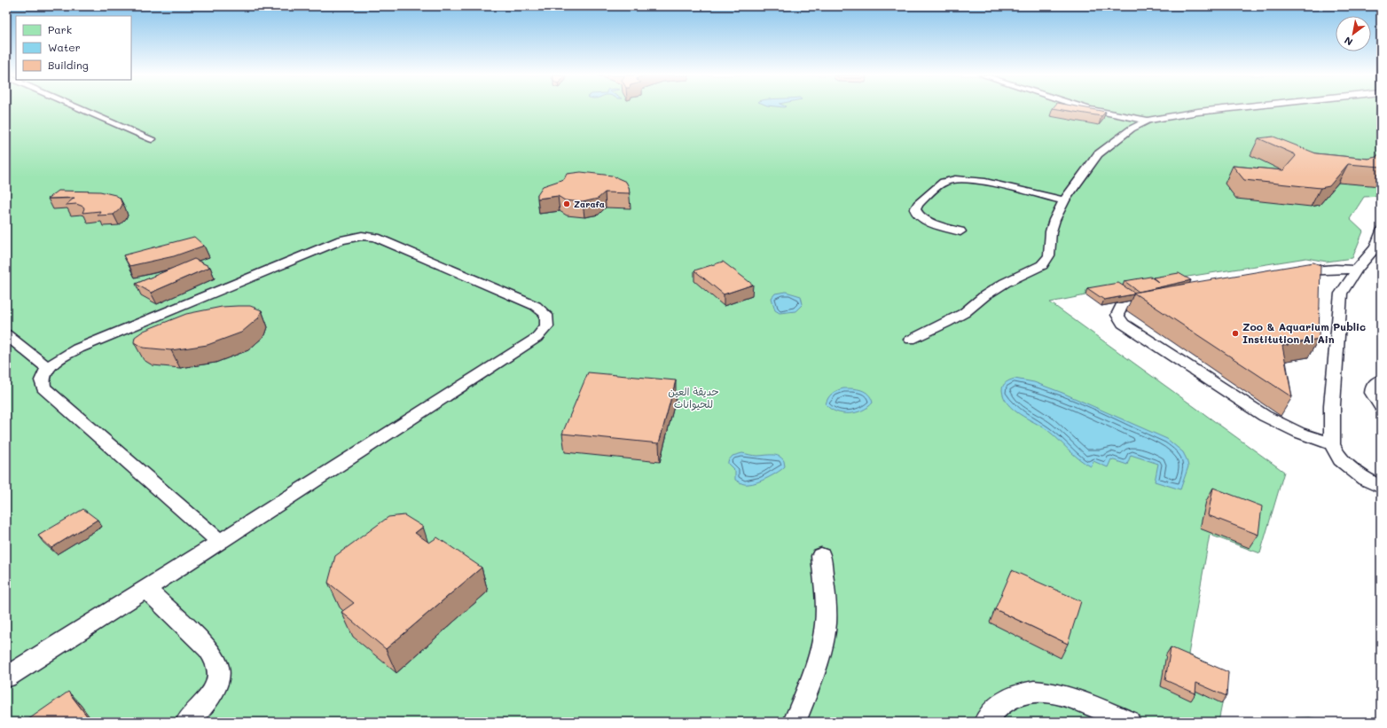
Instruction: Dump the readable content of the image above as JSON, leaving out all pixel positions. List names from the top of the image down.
{
  "parks": ["حديقة العين للحيوانات"],
  "places": ["Zarafa", "Zoo & Aquarium Public Institution Al Ain"],
  "legend": ["Park", "Water", "Building"],
  "north": "bottom left"
}
